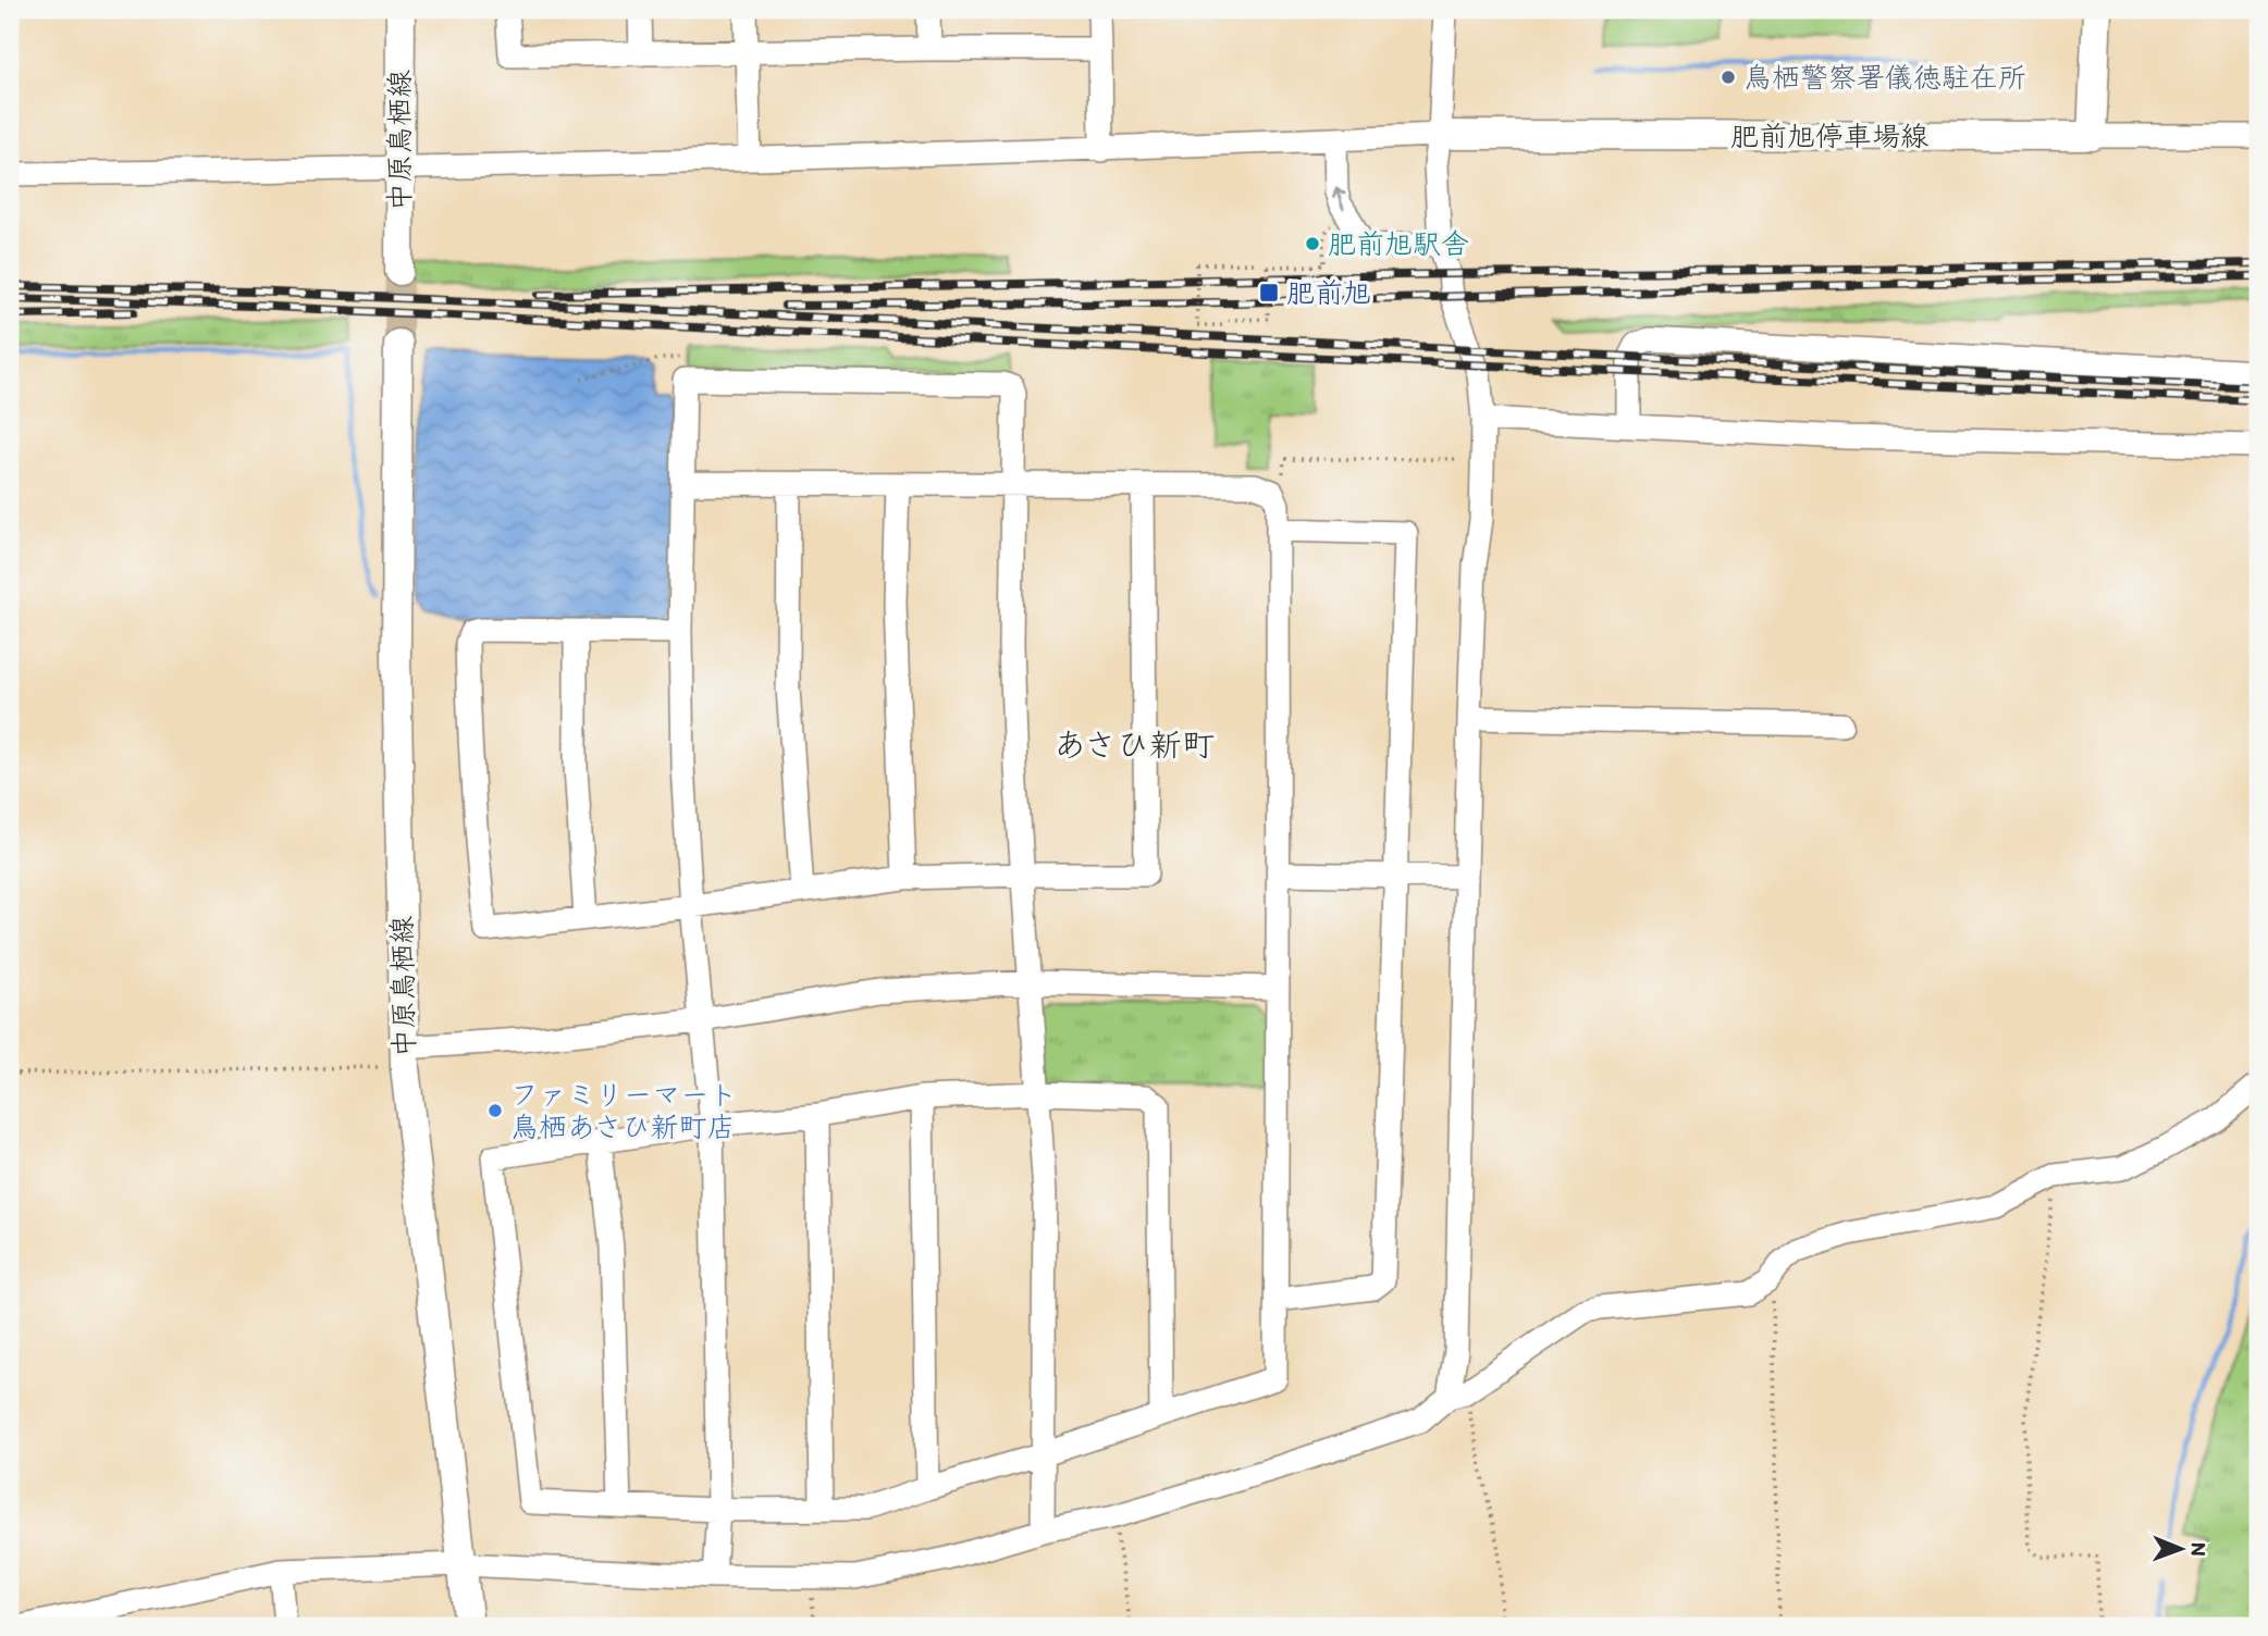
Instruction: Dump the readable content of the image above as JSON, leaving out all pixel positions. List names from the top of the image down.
{
  "streets": {
    "main road": ["肥前旭停車場線", "中原鳥栖線"]
  },
  "districts": ["あさひ新町"],
  "places": {
    "other": ["鳥栖警察署儀徳駐在所", "肥前旭駅舎", "ファミリーマート 鳥栖あさひ新町店"],
    "transit": ["肥前旭"]
  },
  "north": "right"
}
